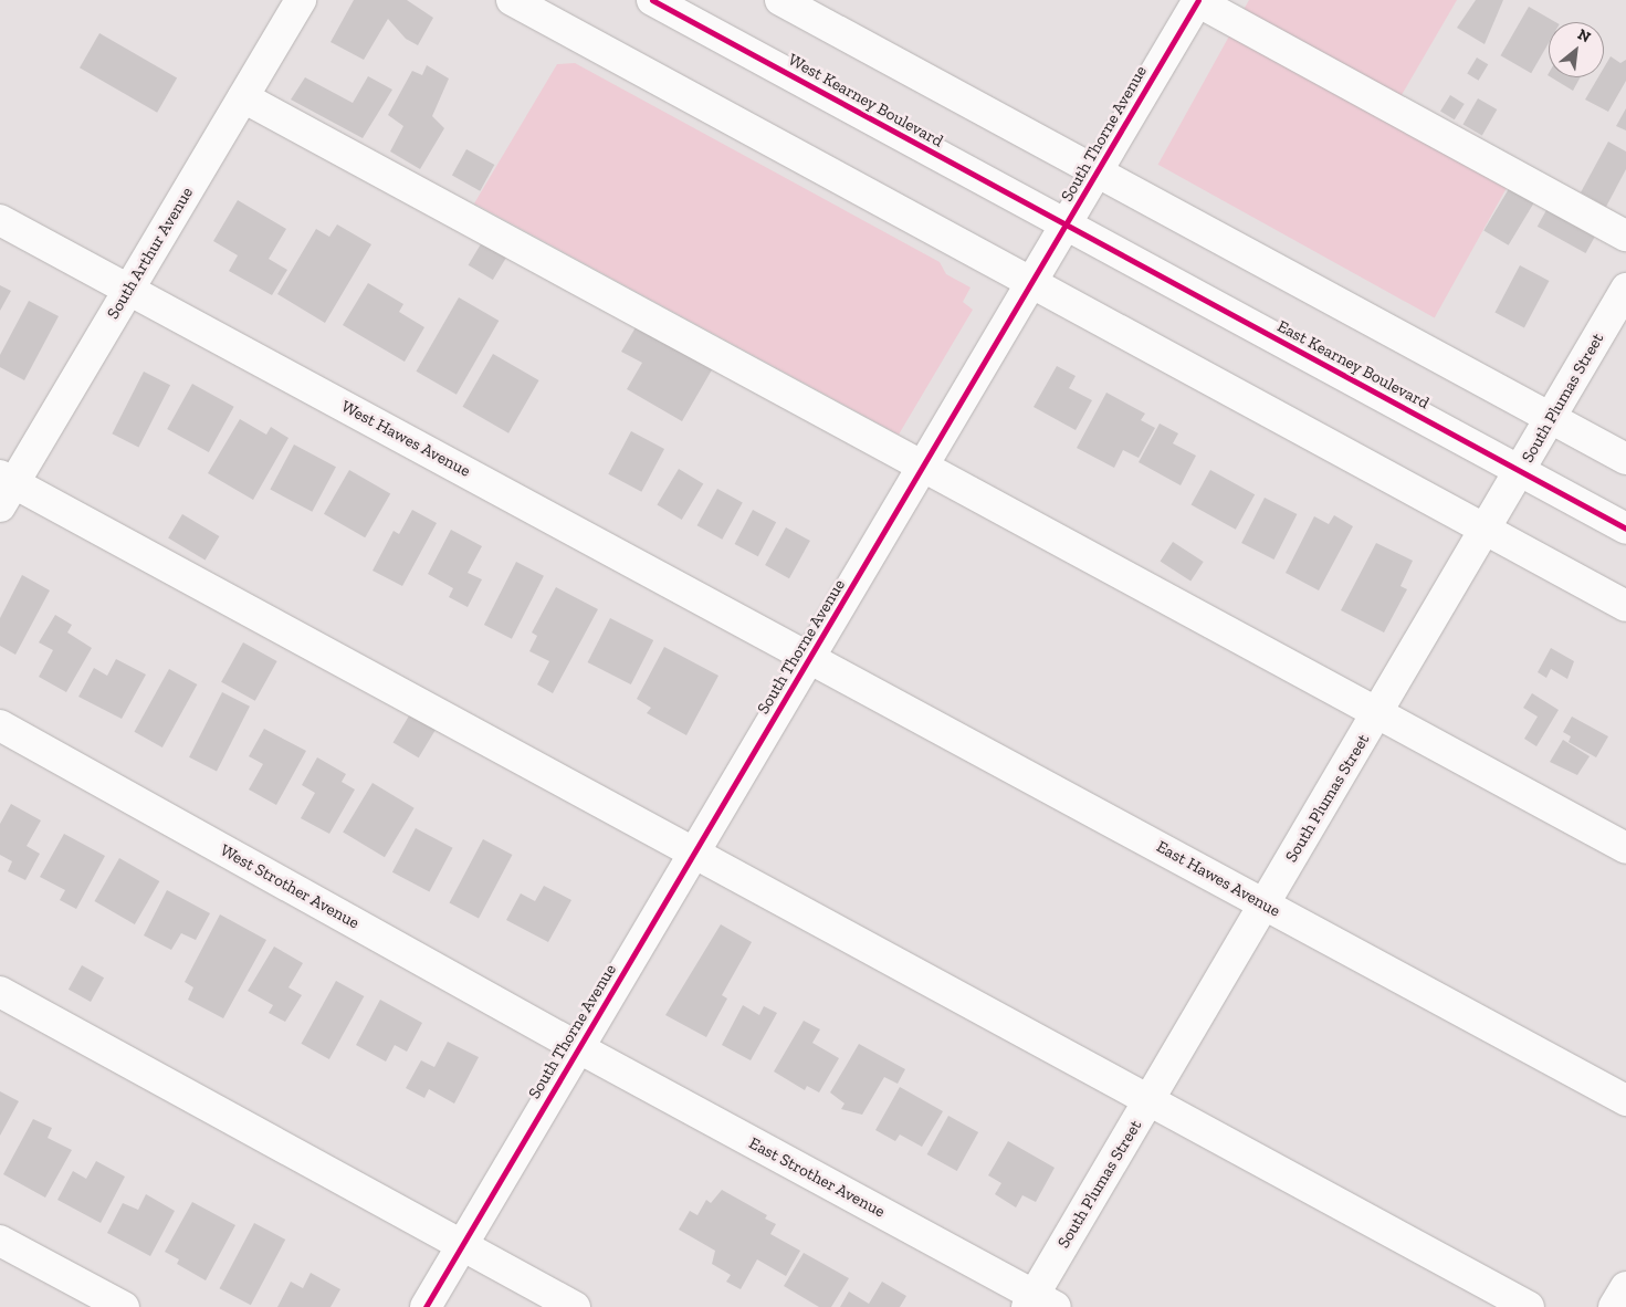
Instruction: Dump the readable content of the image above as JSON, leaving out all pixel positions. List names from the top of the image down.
{
  "streets": {
    "street": [
      "West Kearney Boulevard",
      "South Thorne Avenue",
      "South Arthur Avenue",
      "East Kearney Boulevard",
      "South Plumas Street",
      "West Hawes Avenue",
      "East Hawes Avenue",
      "West Strother Avenue",
      "East Strother Avenue"
    ]
  },
  "crossings": [
    ["West Kearney Boulevard", "South Thorne Avenue"],
    ["West Kearney Boulevard", "East Kearney Boulevard"],
    ["South Thorne Avenue", "East Kearney Boulevard"],
    ["South Thorne Avenue", "West Hawes Avenue"],
    ["South Thorne Avenue", "East Hawes Avenue"],
    ["South Thorne Avenue", "West Strother Avenue"],
    ["South Thorne Avenue", "East Strother Avenue"],
    ["South Arthur Avenue", "West Hawes Avenue"],
    ["East Kearney Boulevard", "South Plumas Street"],
    ["South Plumas Street", "East Hawes Avenue"],
    ["South Plumas Street", "East Strother Avenue"],
    ["West Hawes Avenue", "East Hawes Avenue"],
    ["West Strother Avenue", "East Strother Avenue"]
  ],
  "north": "top right"
}
